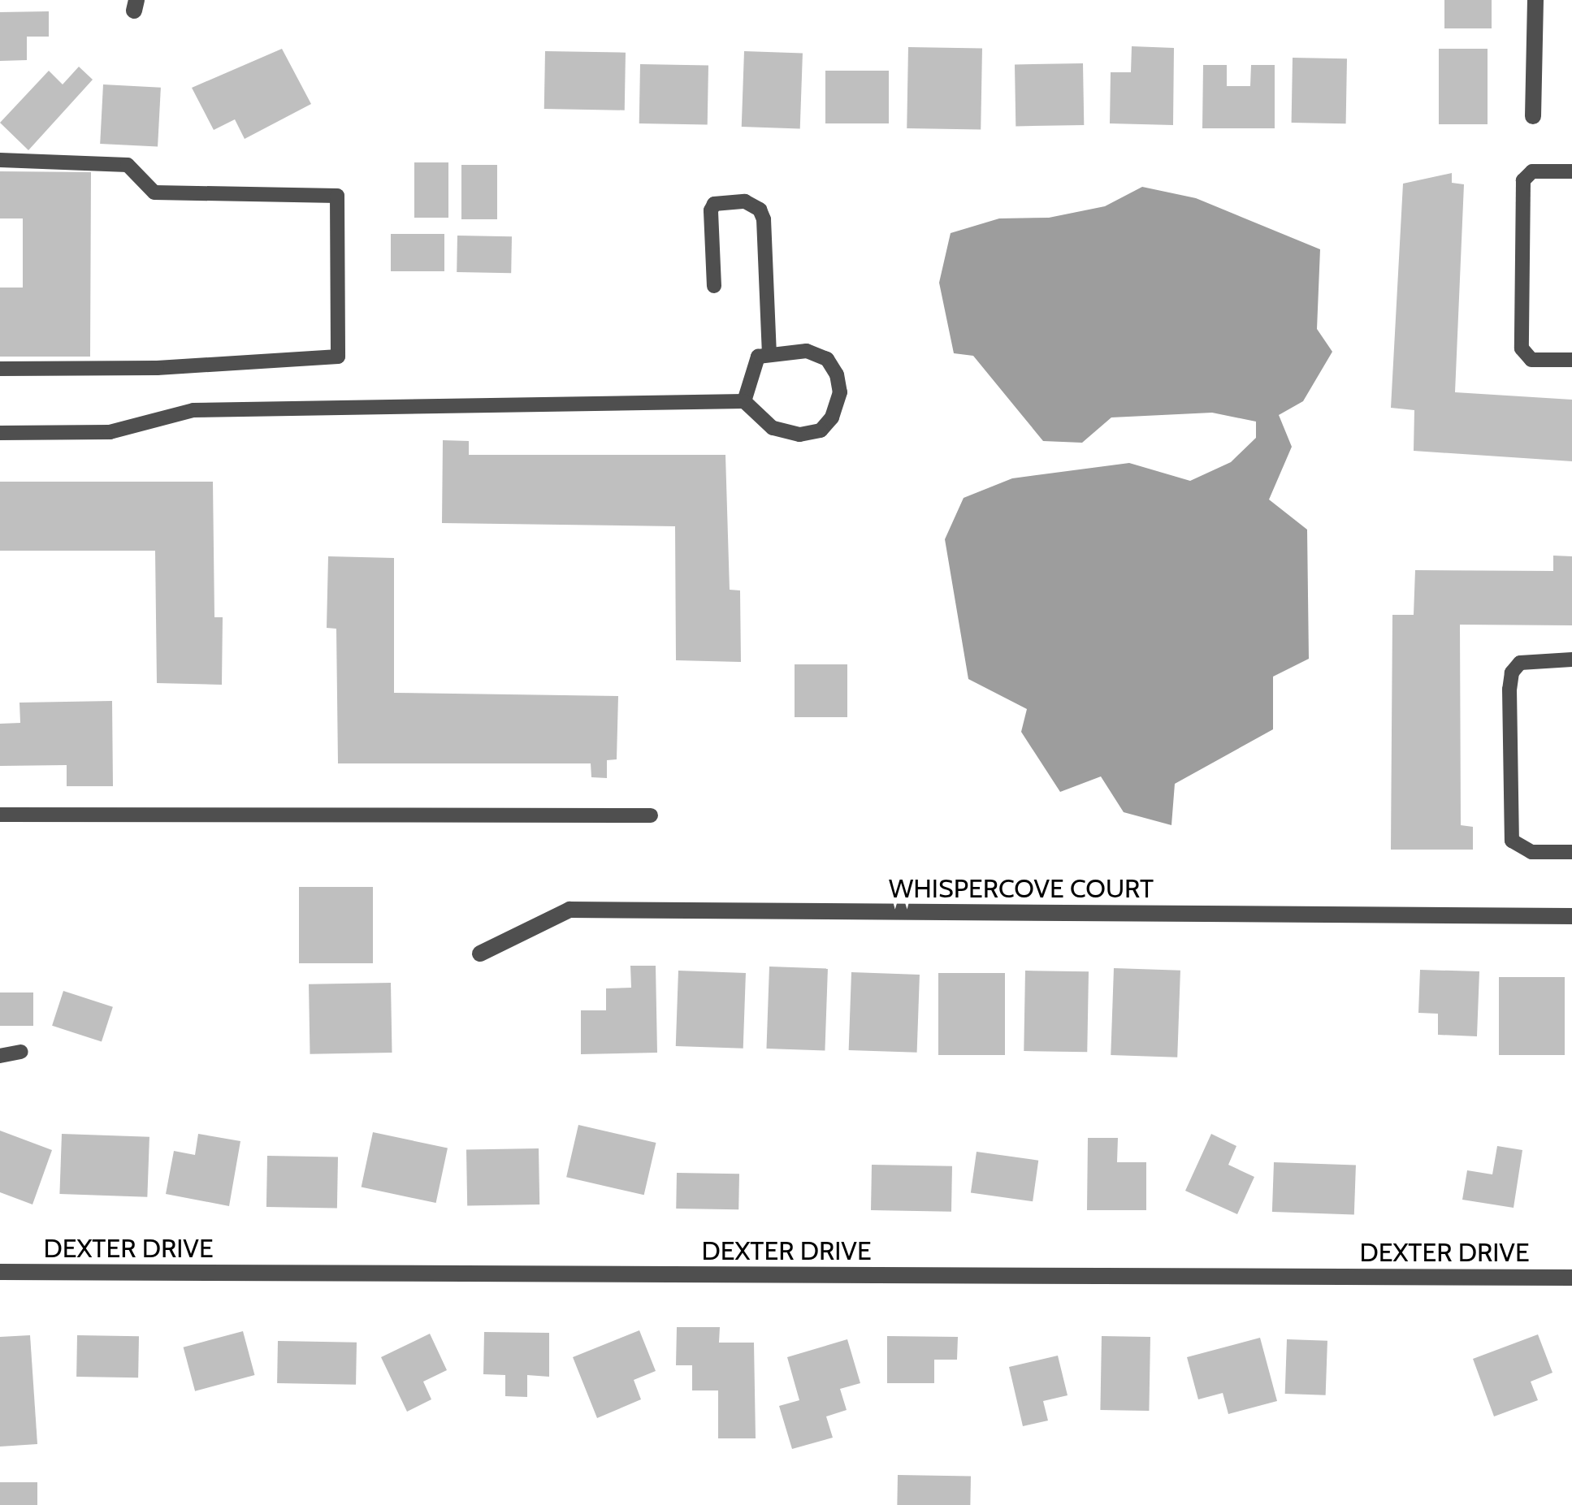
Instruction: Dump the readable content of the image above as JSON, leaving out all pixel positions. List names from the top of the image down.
{
  "streets": {
    "street": ["WHISPERCOVE COURT", "DEXTER DRIVE"]
  }
}
